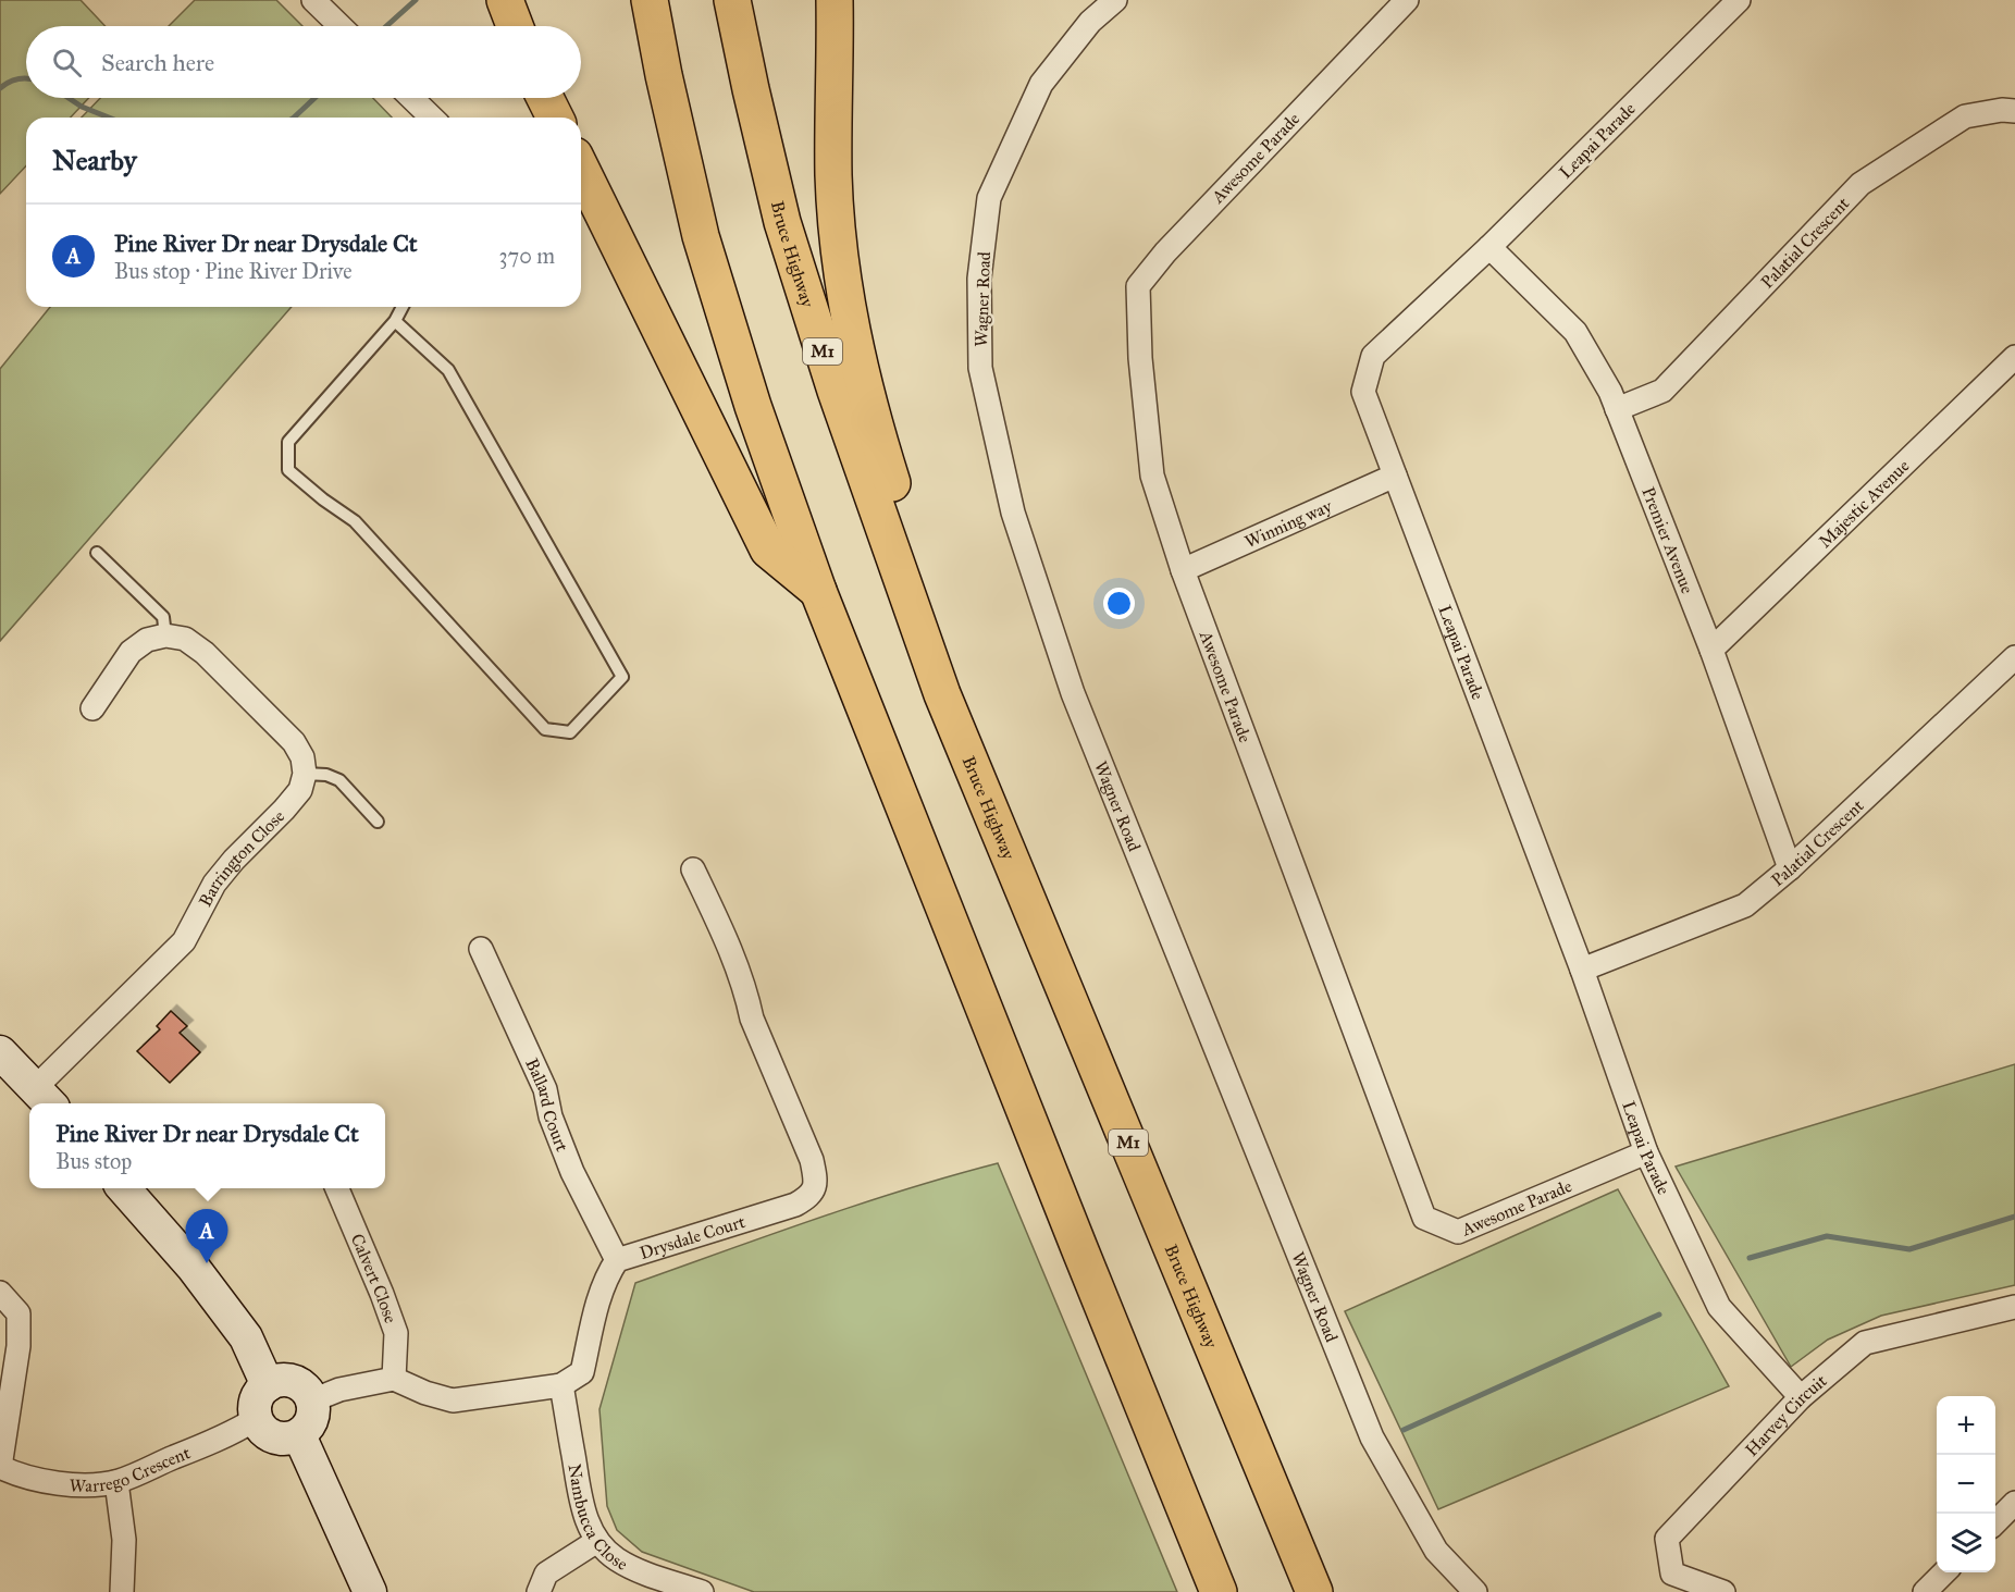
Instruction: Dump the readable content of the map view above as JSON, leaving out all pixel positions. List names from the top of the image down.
{
  "streets": {
    "highway": ["Bruce Highway", "M1"],
    "street": [
      "Leapai Parade",
      "Awesome Parade",
      "Palatial Crescent",
      "Wagner Road",
      "Majestic Avenue",
      "Winning way",
      "Premier Avenue",
      "Barrington Close",
      "Ballard Court",
      "Drysdale Court",
      "Calvert Close",
      "Harvey Circuit",
      "Warrego Crescent",
      "Nambucca Close"
    ]
  },
  "crossings": [
    ["Leapai Parade", "Awesome Parade"],
    ["Leapai Parade", "Palatial Crescent"],
    ["Leapai Parade", "Winning way"],
    ["Leapai Parade", "Premier Avenue"],
    ["Leapai Parade", "Harvey Circuit"],
    ["Awesome Parade", "Winning way"],
    ["Palatial Crescent", "Premier Avenue"],
    ["Majestic Avenue", "Premier Avenue"],
    ["Ballard Court", "Drysdale Court"],
    ["Drysdale Court", "Nambucca Close"]
  ],
  "page": {
    "search": "Search here",
    "heading": "Nearby",
    "list": [
      {
        "mark": "A",
        "name": "Pine River Dr near Drysdale Ct",
        "note": "Bus stop · Pine River Drive",
        "value": "370 m"
      }
    ],
    "popup": ["Pine River Dr near Drysdale Ct", "Bus stop"],
    "pins": "A",
    "map_buttons": ["+", "−"]
  }
}
